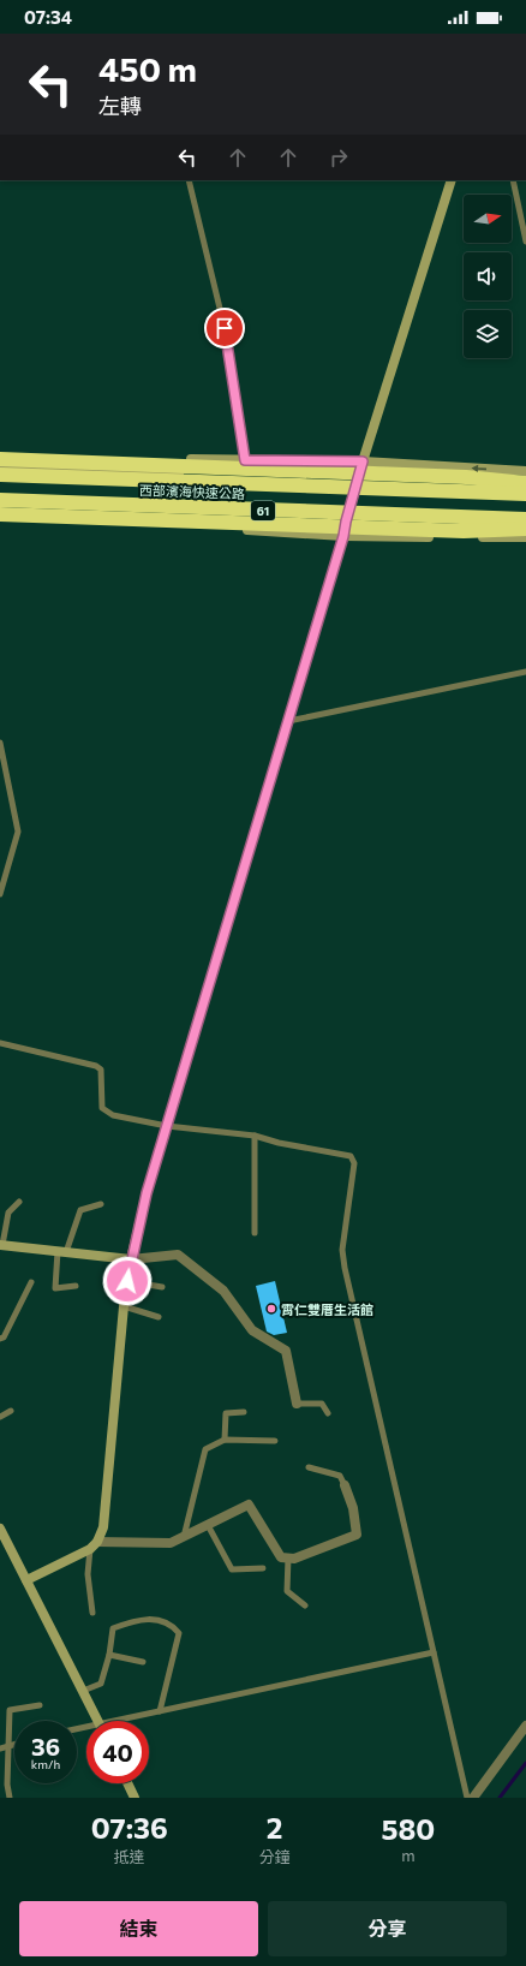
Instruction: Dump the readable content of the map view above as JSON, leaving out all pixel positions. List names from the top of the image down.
{
  "streets": {
    "highway": ["西部濱海快速公路", "61"]
  },
  "places": ["霄仁雙厝生活館"],
  "north": "right",
  "page": {
    "status": "07:34",
    "turn": ["450 m", "左轉"],
    "speed": "36 km/h",
    "limit": "40",
    "eta": [
      "07:36",
      "抵達",
      "2",
      "分鐘",
      "580",
      "m"
    ],
    "buttons": ["結束", "分享"]
  }
}
